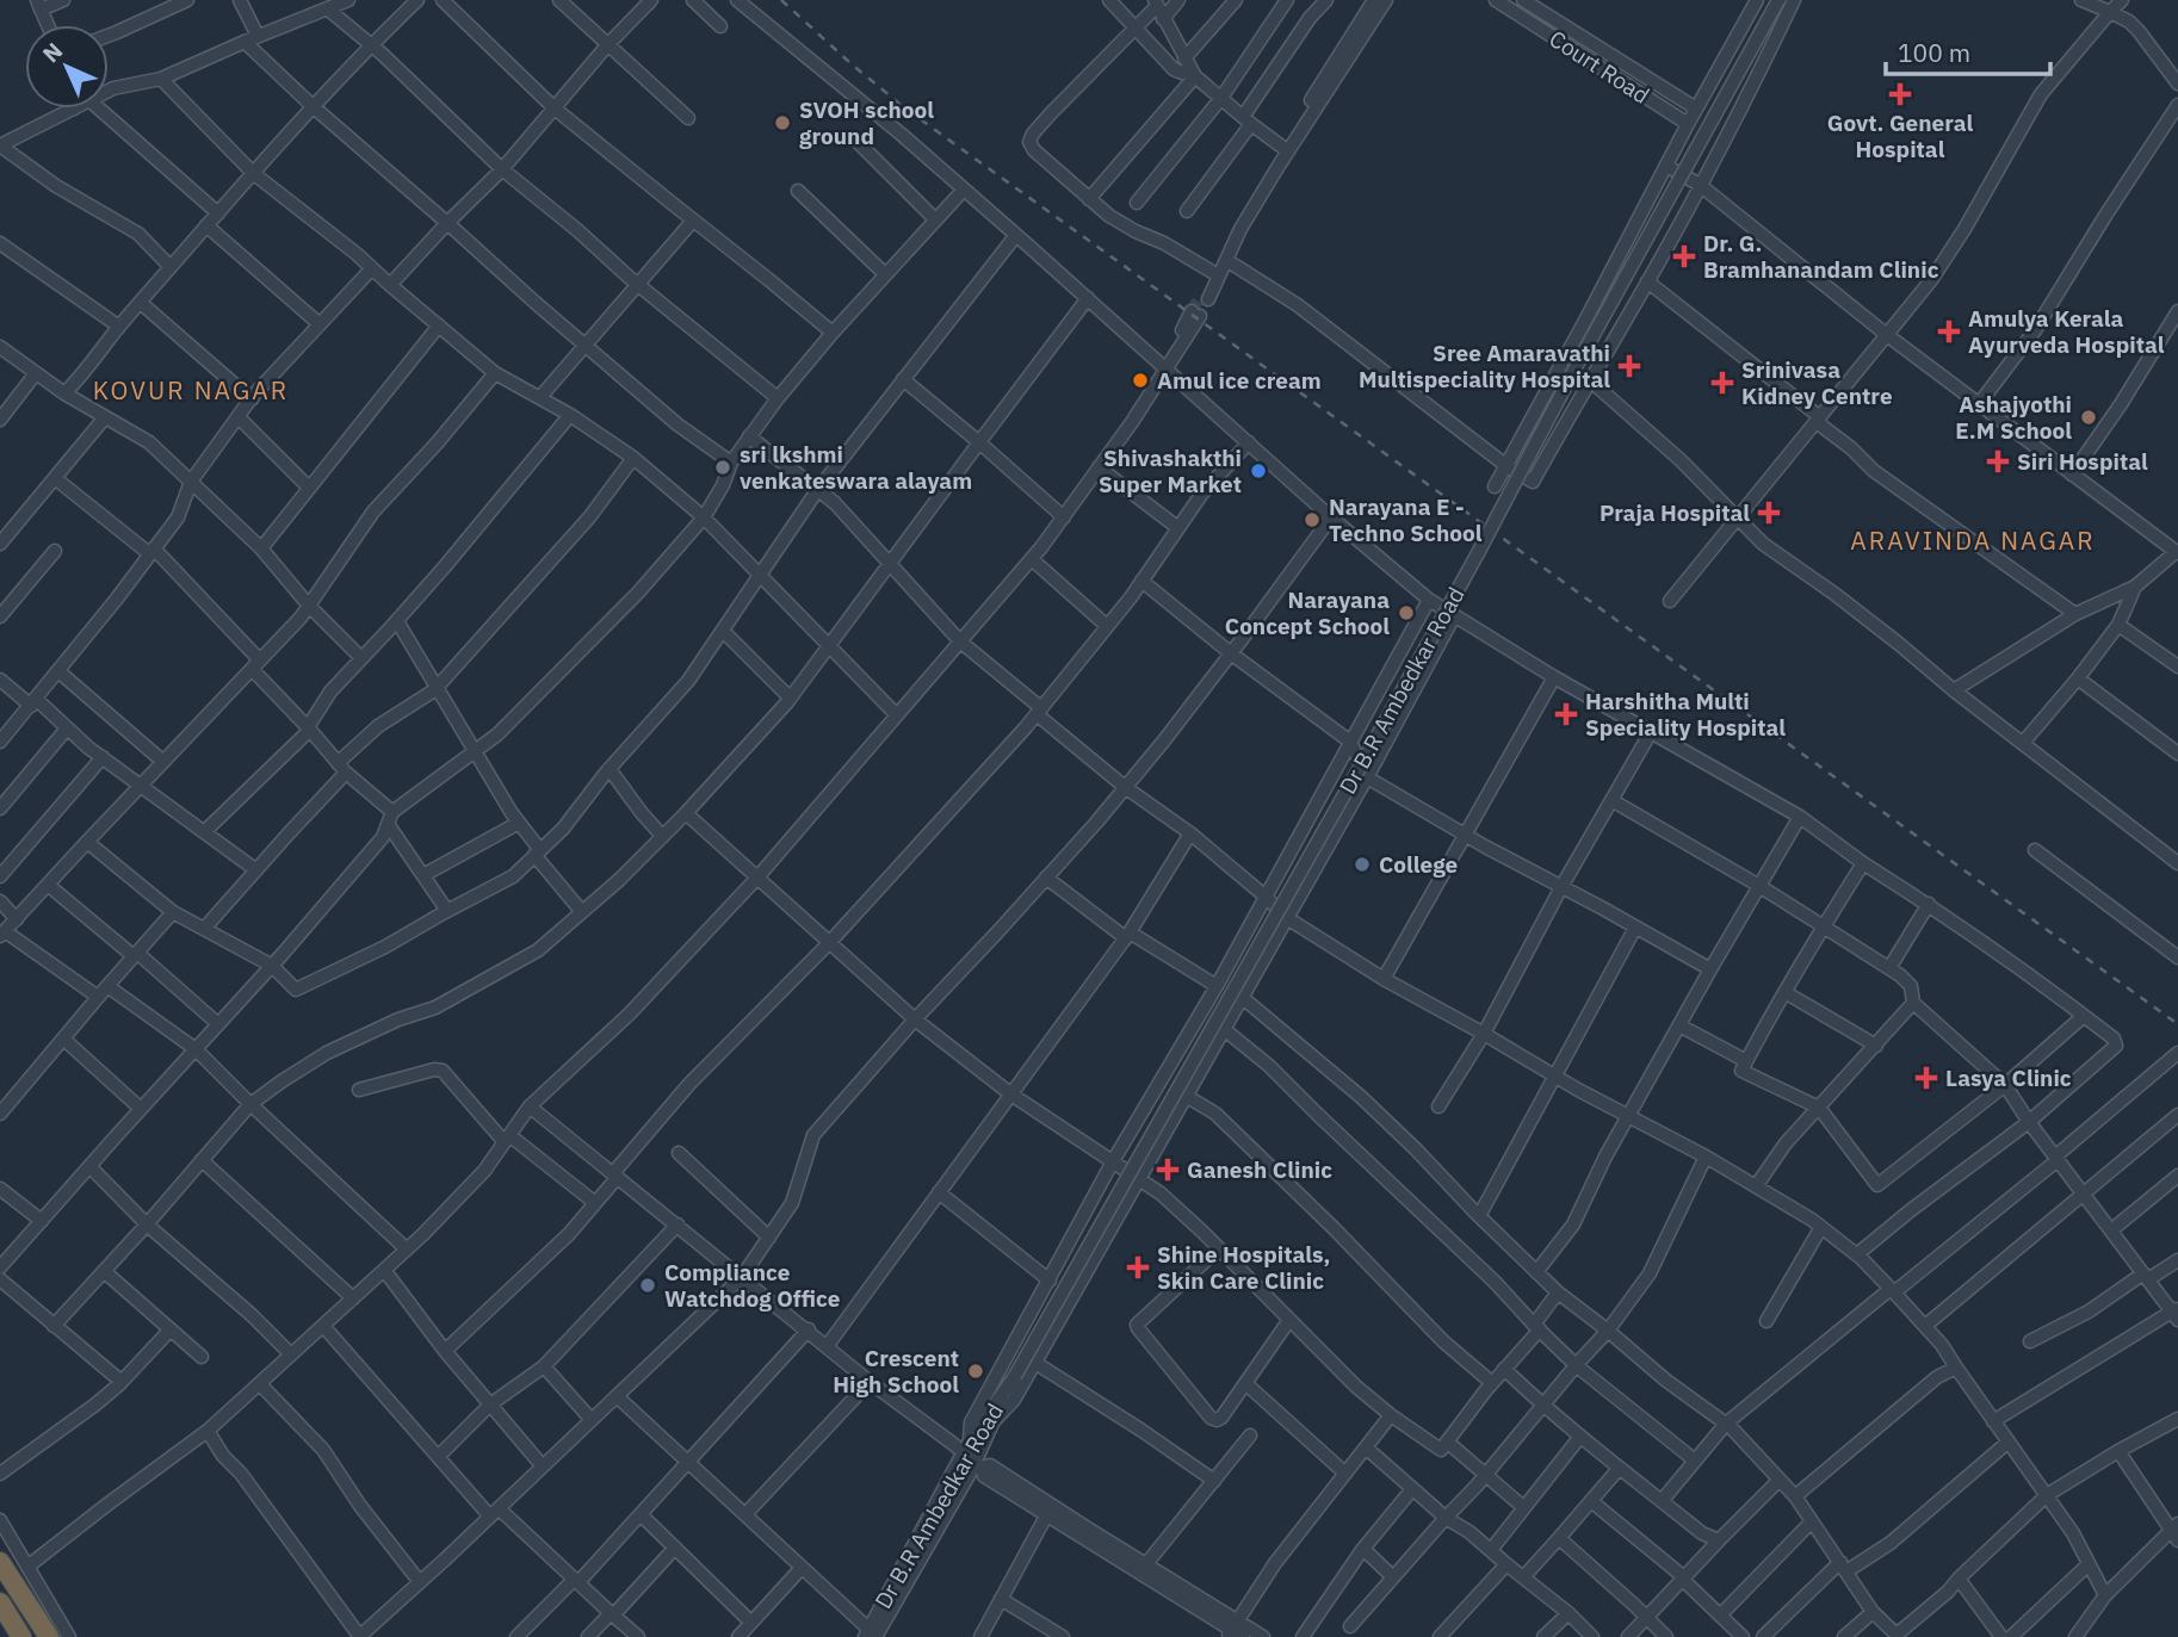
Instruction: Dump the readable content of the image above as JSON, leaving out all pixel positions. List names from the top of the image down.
{
  "streets": {
    "street": ["Court Road", "Dr B.R Ambedkar Road"]
  },
  "districts": ["KOVUR NAGAR", "ARAVINDA NAGAR"],
  "places": {
    "health": [
      "Govt. General Hospital",
      "Dr. G. Bramhanandam Clinic",
      "Amulya Kerala Ayurveda Hospital",
      "Sree Amaravathi Multispeciality Hospital",
      "Srinivasa Kidney Centre",
      "Siri Hospital",
      "Praja Hospital",
      "Harshitha Multi Speciality Hospital",
      "Lasya Clinic",
      "Ganesh Clinic",
      "Shine Hospitals, Skin Care Clinic"
    ],
    "other": [
      "SVOH school ground",
      "Amul ice cream",
      "Ashajyothi E.M School",
      "sri lkshmi venkateswara alayam",
      "Shivashakthi Super Market",
      "Narayana E - Techno School",
      "Narayana Concept School",
      "College",
      "Compliance Watchdog Office",
      "Crescent High School"
    ]
  },
  "scale_bar": "100 m",
  "north": "top left"
}
